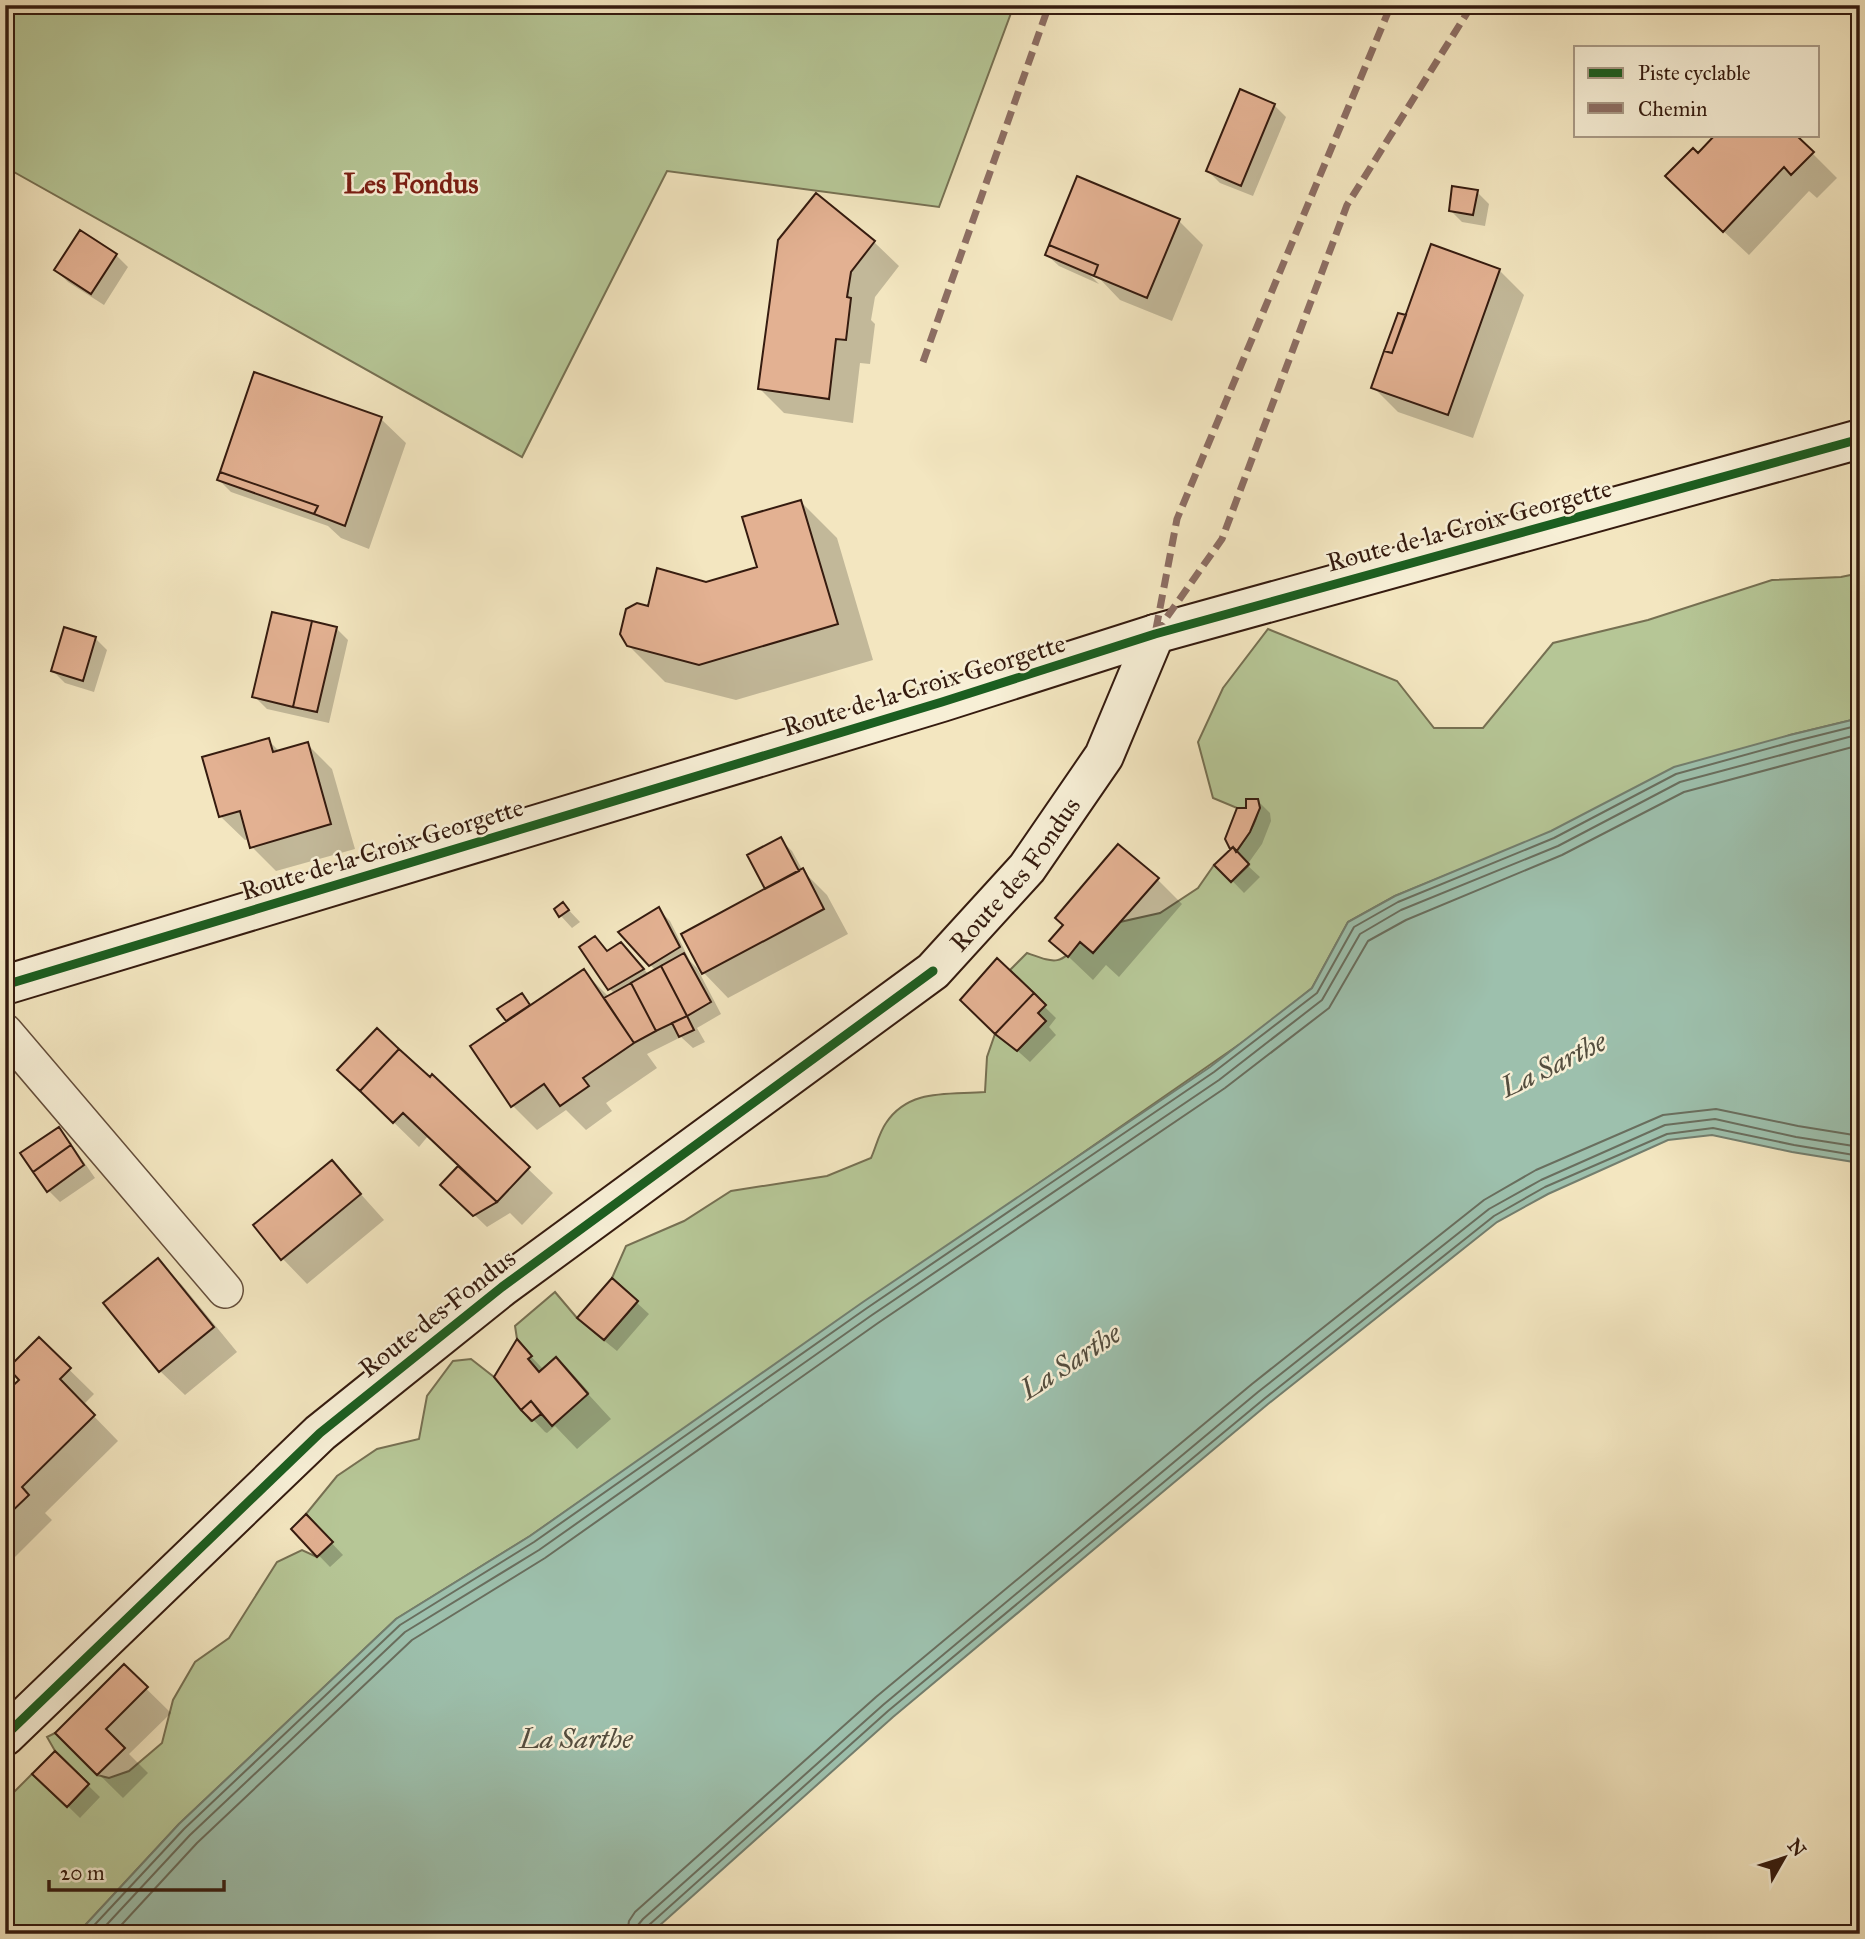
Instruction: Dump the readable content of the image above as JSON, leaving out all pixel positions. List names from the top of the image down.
{
  "streets": {
    "street": ["Route de la Croix Georgette", "Route des Fondus"]
  },
  "crossings": [
    ["Route de la Croix Georgette", "Route des Fondus"]
  ],
  "districts": ["Les Fondus"],
  "water": ["La Sarthe"],
  "legend": ["Piste cyclable", "Chemin"],
  "scale_bar": "20 m",
  "north": "top right"
}
